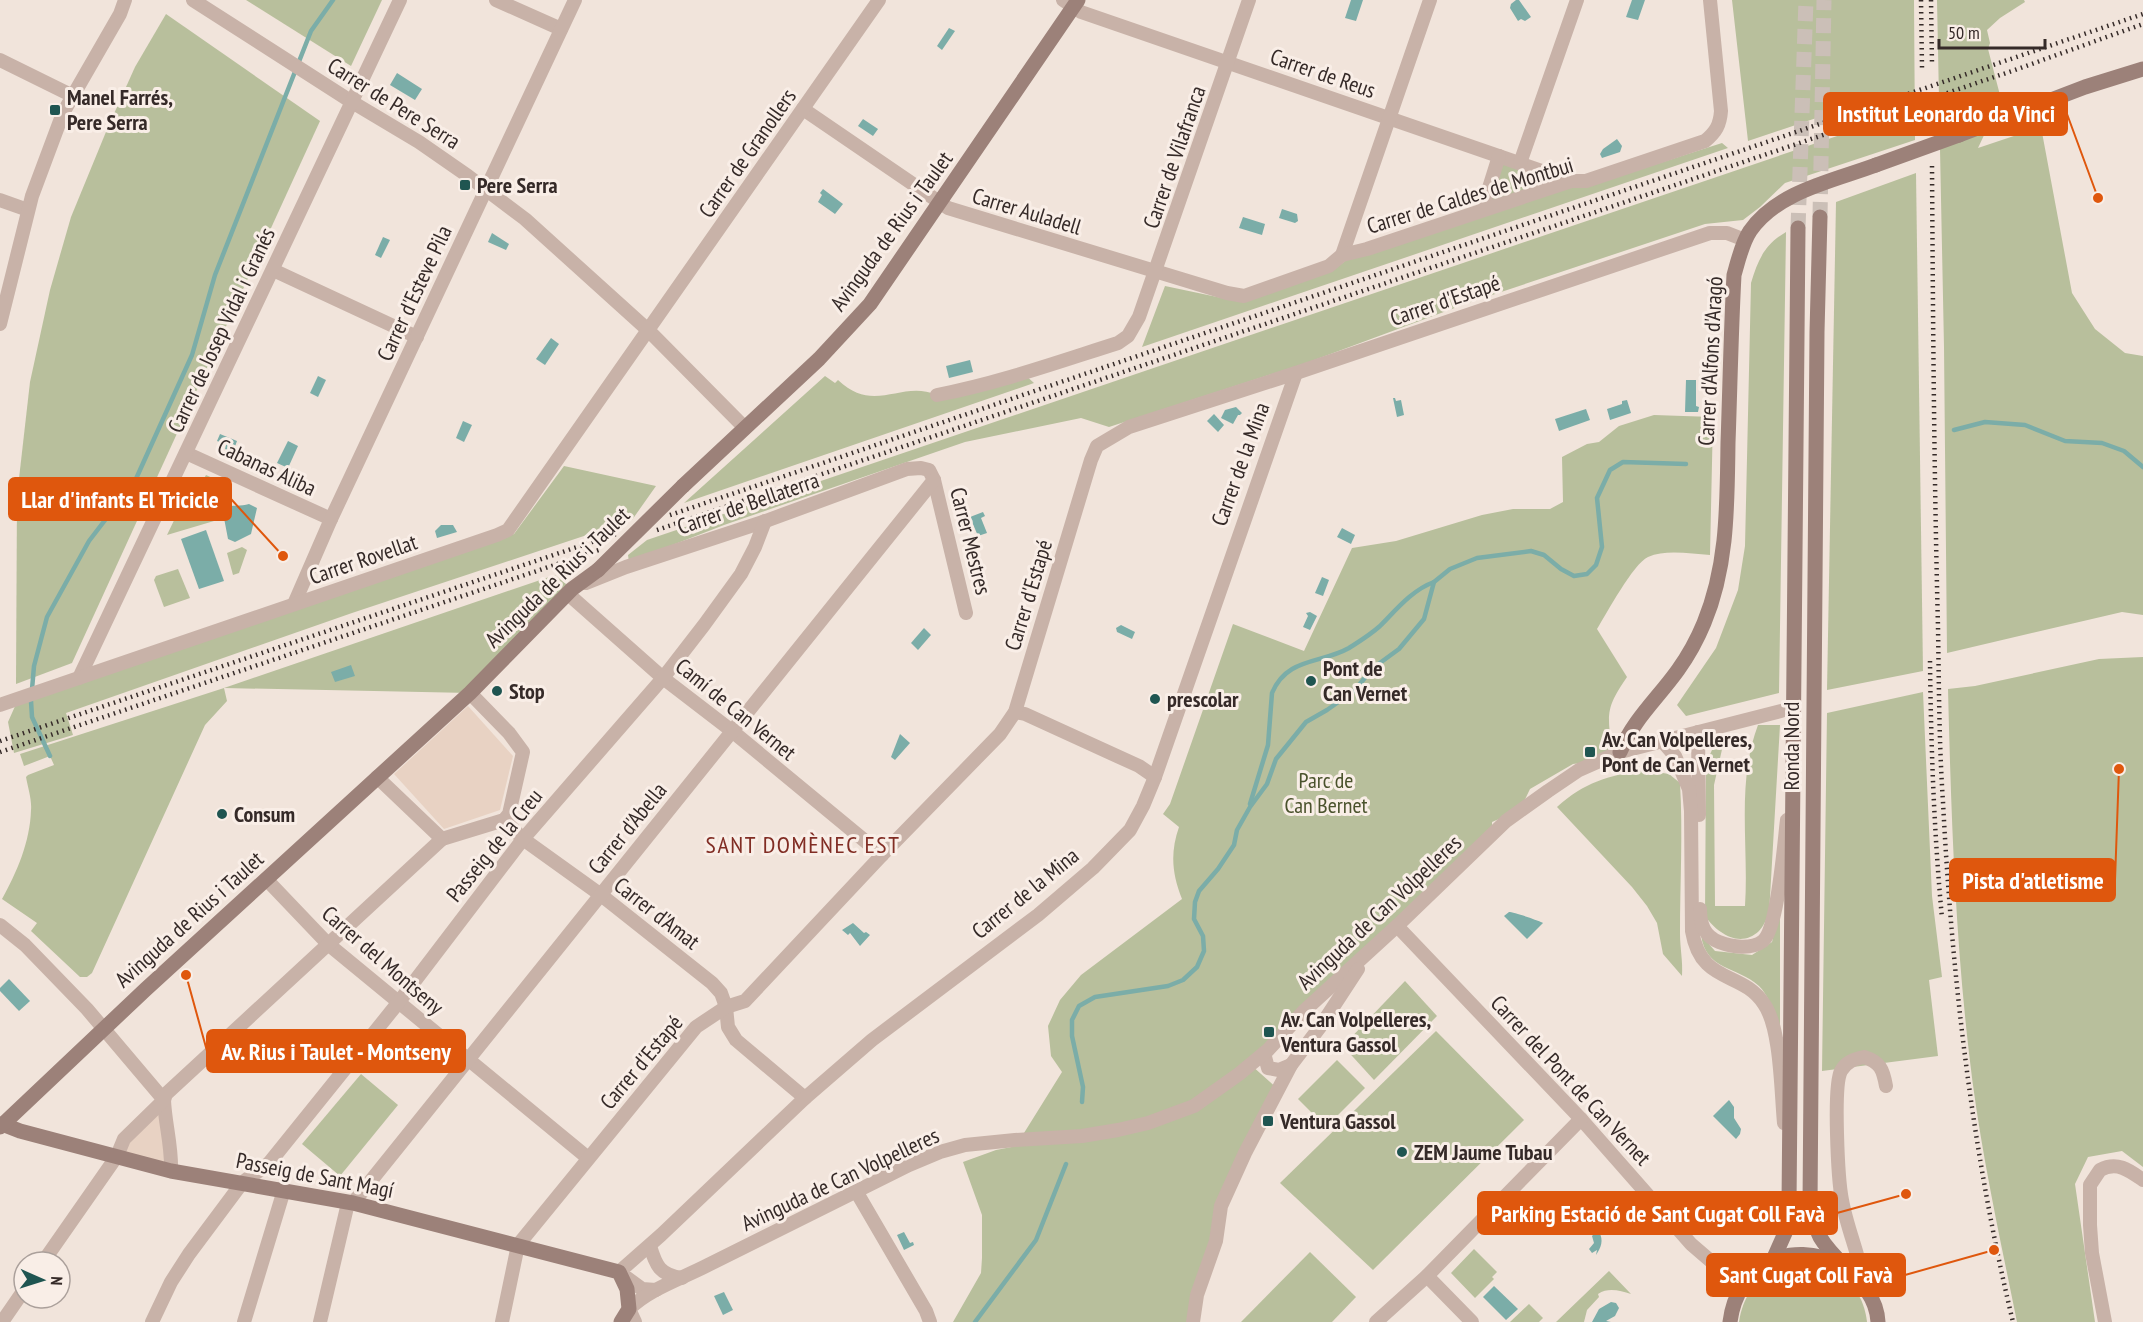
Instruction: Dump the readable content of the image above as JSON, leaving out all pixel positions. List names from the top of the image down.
{
  "streets": {
    "street": [
      "Carrer de Reus",
      "Carrer de Pere Serra",
      "Carrer de Granollers",
      "Carrer de Vilafranca",
      "Carrer de Caldes de Montbui",
      "Carrer Auladell",
      "Avinguda de Rius i Taulet",
      "Carrer d'Esteve Pila",
      "Carrer d'Estapé",
      "Carrer de Josep Vidal i Granés",
      "Carrer d'Alfons d'Aragó",
      "Carrer de la Mina",
      "Cabanas Aliba",
      "Carrer de Bellaterra",
      "Carrer Mestres",
      "Carrer Rovellat",
      "Camí de Can Vernet",
      "Ronda Nord",
      "Carrer d'Abella",
      "Passeig de la Creu",
      "Avinguda de Can Volpelleres",
      "Carrer d'Amat",
      "Carrer del Montseny",
      "Carrer del Pont de Can Vernet",
      "Passeig de Sant Magí"
    ]
  },
  "crossings": [
    ["Carrer de Reus", "Carrer de Vilafranca"],
    ["Carrer de Reus", "Carrer de Caldes de Montbui"],
    ["Carrer de Reus", "Avinguda de Rius i Taulet"],
    ["Carrer de Pere Serra", "Carrer de Granollers"],
    ["Carrer de Pere Serra", "Avinguda de Rius i Taulet"],
    ["Carrer de Pere Serra", "Carrer d'Esteve Pila"],
    ["Carrer de Pere Serra", "Carrer de Josep Vidal i Granés"],
    ["Carrer de Pere Serra", "Carrer Rovellat"],
    ["Carrer de Granollers", "Carrer Auladell"],
    ["Carrer de Granollers", "Carrer Rovellat"],
    ["Carrer de Vilafranca", "Carrer Auladell"],
    ["Carrer de Caldes de Montbui", "Carrer Auladell"],
    ["Carrer Auladell", "Avinguda de Rius i Taulet"],
    ["Avinguda de Rius i Taulet", "Carrer de Bellaterra"],
    ["Avinguda de Rius i Taulet", "Camí de Can Vernet"],
    ["Avinguda de Rius i Taulet", "Carrer del Montseny"],
    ["Avinguda de Rius i Taulet", "Passeig de Sant Magí"],
    ["Carrer d'Esteve Pila", "Cabanas Aliba"],
    ["Carrer d'Esteve Pila", "Carrer Rovellat"],
    ["Carrer d'Estapé", "Carrer d'Alfons d'Aragó"],
    ["Carrer d'Estapé", "Carrer de la Mina"],
    ["Carrer d'Estapé", "Camí de Can Vernet"],
    ["Carrer d'Estapé", "Carrer d'Amat"],
    ["Carrer d'Estapé", "Carrer del Montseny"],
    ["Carrer d'Estapé", "Passeig de Sant Magí"],
    ["Carrer de Josep Vidal i Granés", "Cabanas Aliba"],
    ["Carrer de Josep Vidal i Granés", "Carrer Rovellat"],
    ["Carrer d'Alfons d'Aragó", "Avinguda de Can Volpelleres"],
    ["Carrer de la Mina", "Carrer d'Amat"],
    ["Carrer de la Mina", "Passeig de Sant Magí"],
    ["Carrer de Bellaterra", "Carrer Mestres"],
    ["Carrer de Bellaterra", "Camí de Can Vernet"],
    ["Carrer de Bellaterra", "Carrer d'Abella"],
    ["Carrer de Bellaterra", "Passeig de la Creu"],
    ["Carrer Mestres", "Carrer d'Abella"],
    ["Camí de Can Vernet", "Carrer d'Abella"],
    ["Camí de Can Vernet", "Passeig de la Creu"],
    ["Ronda Nord", "Avinguda de Can Volpelleres"],
    ["Ronda Nord", "Carrer del Pont de Can Vernet"],
    ["Carrer d'Abella", "Carrer d'Amat"],
    ["Carrer d'Abella", "Carrer del Montseny"],
    ["Carrer d'Abella", "Passeig de Sant Magí"],
    ["Passeig de la Creu", "Carrer d'Amat"],
    ["Passeig de la Creu", "Carrer del Montseny"],
    ["Passeig de la Creu", "Passeig de Sant Magí"],
    ["Avinguda de Can Volpelleres", "Carrer del Pont de Can Vernet"]
  ],
  "districts": ["SANT DOMÈNEC EST"],
  "parks": ["Parc de Can Bernet"],
  "places": {
    "transit": [
      "Manel Farrés, Pere Serra",
      "Pere Serra",
      "Av. Can Volpelleres, Pont de Can Vernet",
      "Av. Can Volpelleres, Ventura Gassol",
      "Ventura Gassol"
    ],
    "other": [
      "Institut Leonardo da Vinci",
      "Llar d'infants El Tricicle",
      "Pont de Can Vernet",
      "Stop",
      "prescolar",
      "Pista d'atletisme",
      "Consum",
      "Av. Rius i Taulet - Montseny",
      "ZEM Jaume Tubau",
      "Parking Estació de Sant Cugat Coll Favà",
      "Sant Cugat Coll Favà"
    ]
  },
  "scale_bar": "50 m",
  "north": "right"
}
